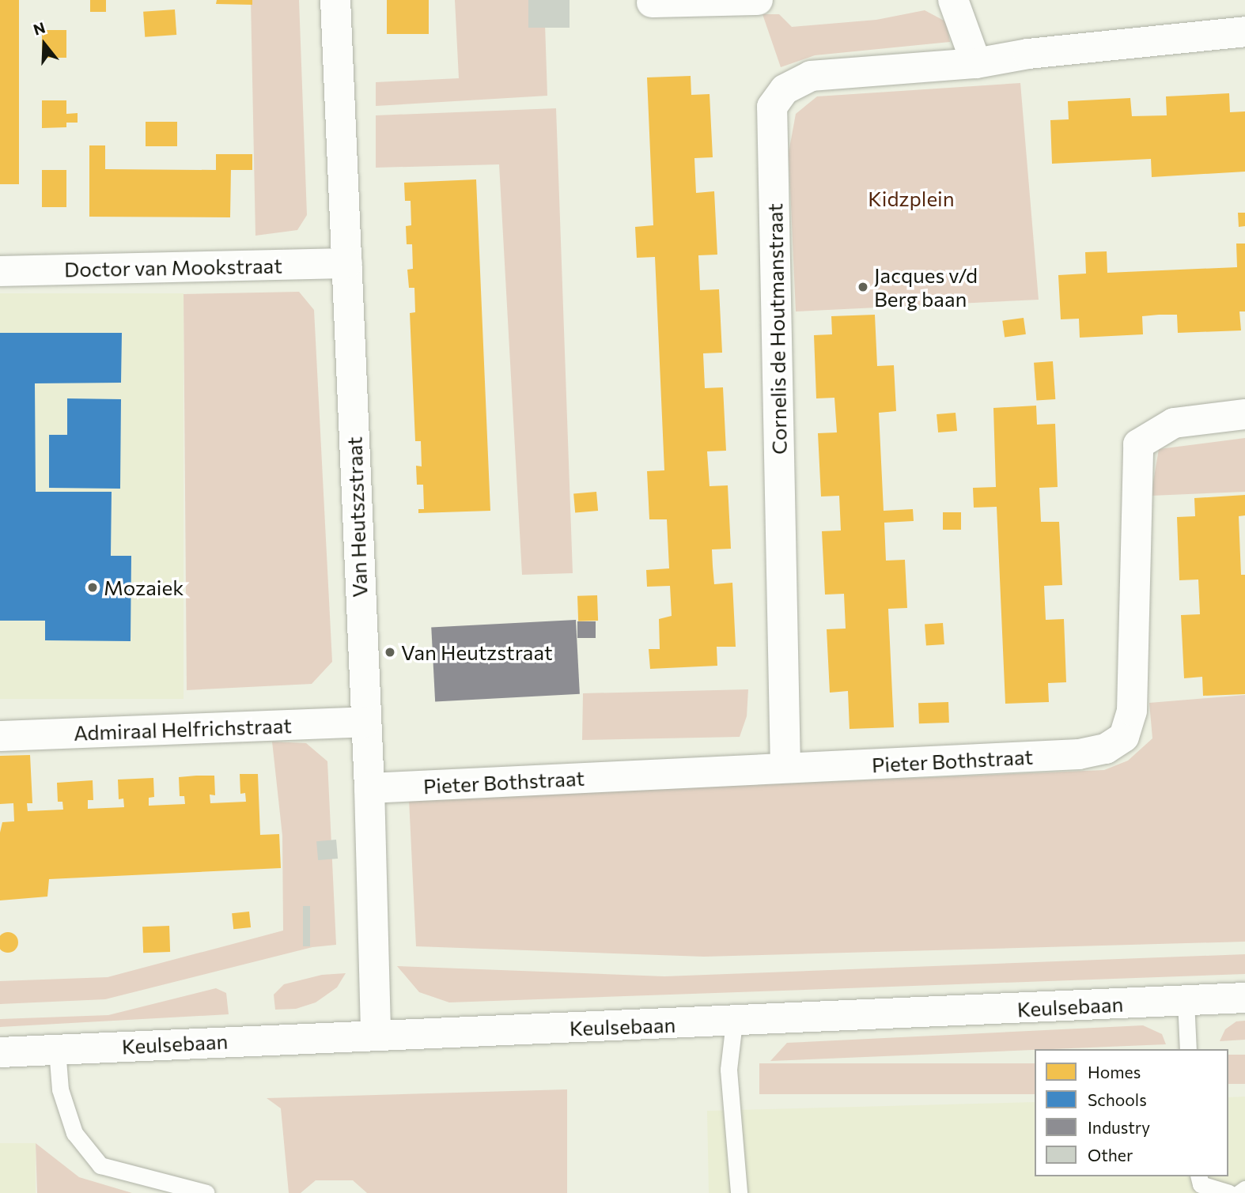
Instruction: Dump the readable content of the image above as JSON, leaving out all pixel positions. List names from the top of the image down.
{
  "streets": {
    "street": [
      "Doctor van Mookstraat",
      "Cornelis de Houtmanstraat",
      "Van Heutszstraat",
      "Admiraal Helfrichstraat",
      "Pieter Bothstraat",
      "Keulsebaan"
    ]
  },
  "crossings": [
    ["Doctor van Mookstraat", "Van Heutszstraat"],
    ["Cornelis de Houtmanstraat", "Pieter Bothstraat"],
    ["Van Heutszstraat", "Admiraal Helfrichstraat"],
    ["Van Heutszstraat", "Pieter Bothstraat"],
    ["Van Heutszstraat", "Keulsebaan"]
  ],
  "parks": ["Kidzplein"],
  "places": ["Jacques v/d Berg baan", "Mozaiek", "Van Heutzstraat"],
  "legend": [
    "Homes",
    "Schools",
    "Industry",
    "Other"
  ],
  "north": "top"
}
